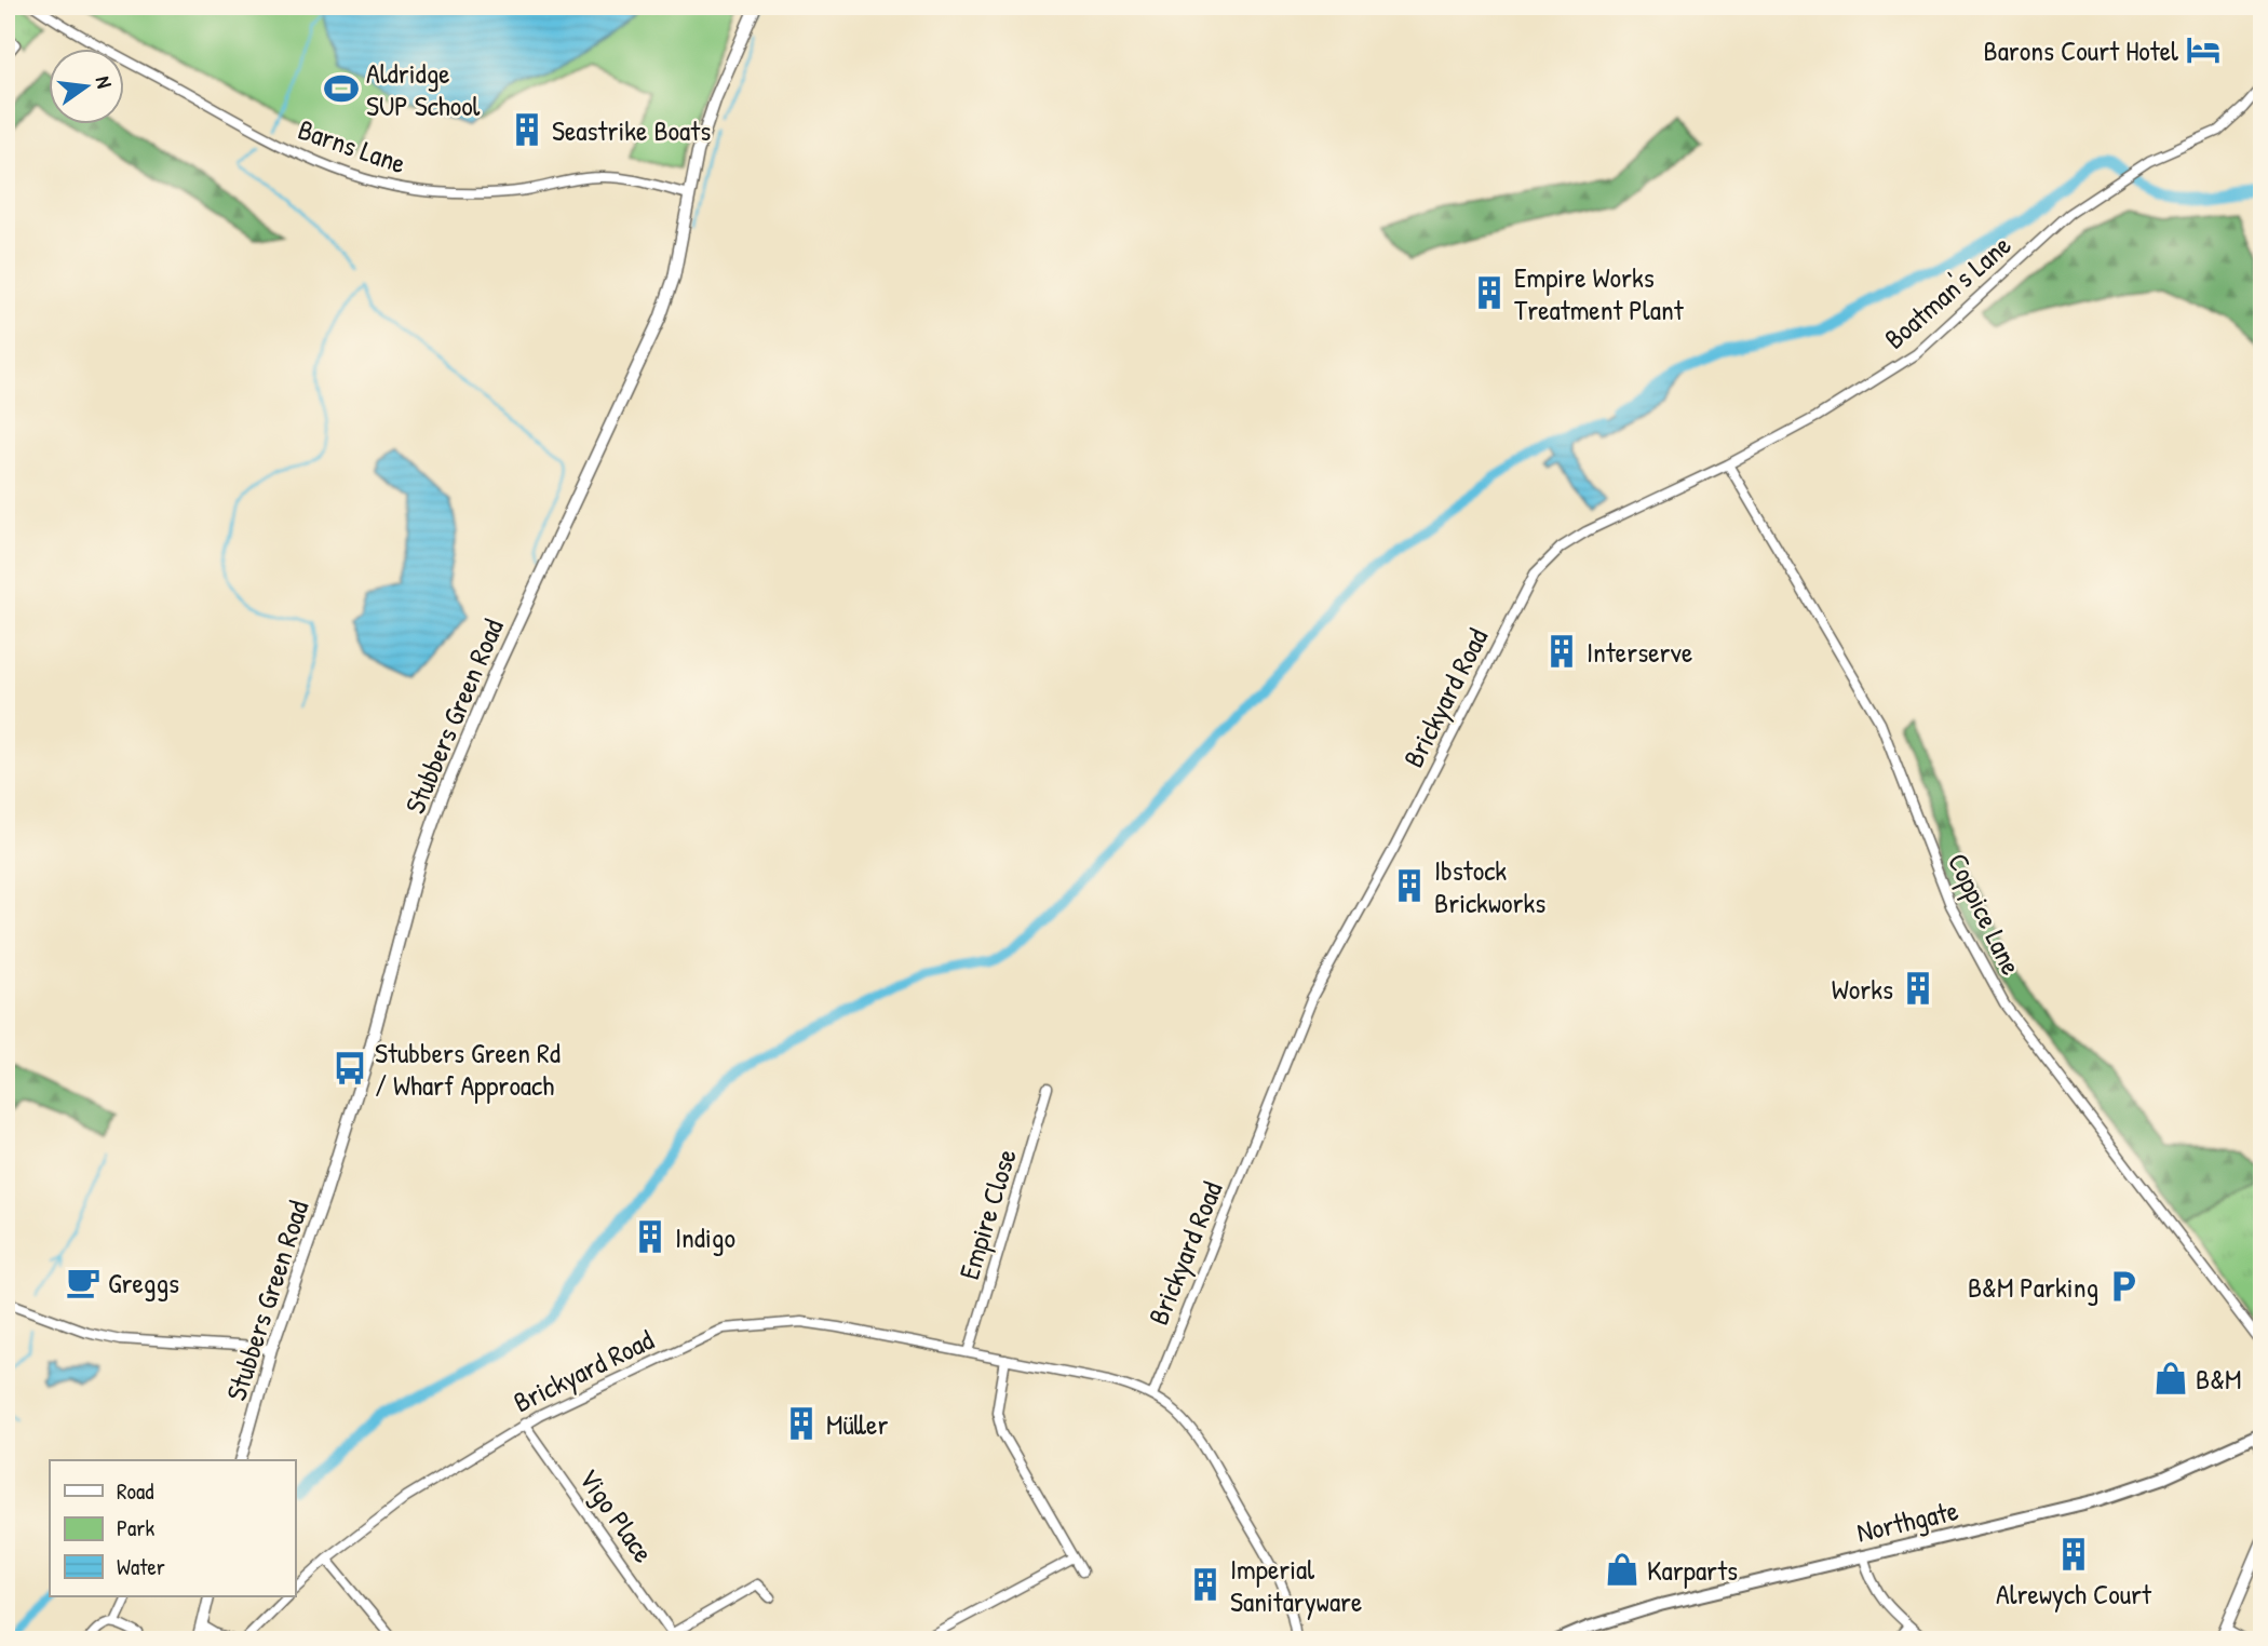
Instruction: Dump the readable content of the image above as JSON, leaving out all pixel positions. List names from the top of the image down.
{
  "streets": {
    "main road": ["Northgate"],
    "street": [
      "Barns Lane",
      "Boatman's Lane",
      "Brickyard Road",
      "Stubbers Green Road",
      "Coppice Lane",
      "Empire Close",
      "Vigo Place"
    ]
  },
  "crossings": [
    ["Barns Lane", "Stubbers Green Road"],
    ["Boatman's Lane", "Brickyard Road"],
    ["Brickyard Road", "Coppice Lane"],
    ["Brickyard Road", "Empire Close"],
    ["Brickyard Road", "Vigo Place"]
  ],
  "places": {
    "hotel": ["Barons Court Hotel"],
    "sports": ["Aldridge SUP School"],
    "building": [
      "Seastrike Boats",
      "Empire Works Treatment Plant",
      "Interserve",
      "Ibstock Brickworks",
      "Works",
      "Indigo",
      "Müller",
      "Alrewych Court",
      "Imperial Sanitaryware"
    ],
    "bus stop": ["Stubbers Green Rd / Wharf Approach"],
    "cafe": ["Greggs"],
    "parking": ["B&M Parking"],
    "shop": ["B&M", "Karparts"]
  },
  "legend": ["Road", "Park", "Water"],
  "north": "right"
}
